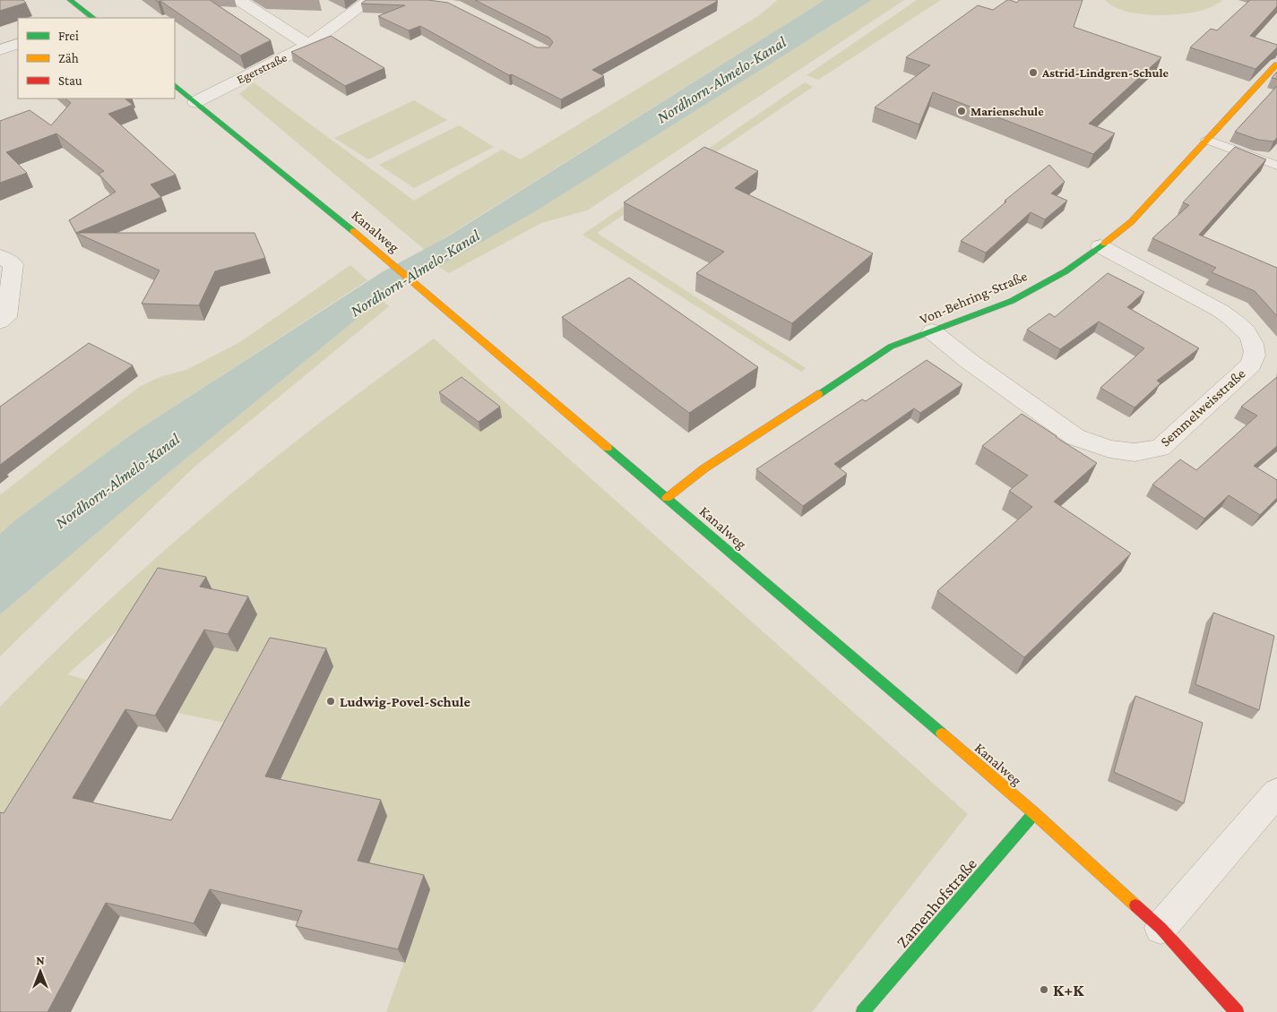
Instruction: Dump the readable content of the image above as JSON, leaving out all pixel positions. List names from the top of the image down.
{
  "streets": {
    "street": [
      "Egerstraße",
      "Kanalweg",
      "Von-Behring-Straße",
      "Semmelweisstraße",
      "Zamenhofstraße"
    ]
  },
  "crossings": [
    ["Egerstraße", "Kanalweg"],
    ["Kanalweg", "Von-Behring-Straße"],
    ["Kanalweg", "Zamenhofstraße"],
    ["Von-Behring-Straße", "Semmelweisstraße"]
  ],
  "water": ["Nordhorn-Almelo-Kanal"],
  "places": [
    "Astrid-Lindgren-Schule",
    "Marienschule",
    "Ludwig-Povel-Schule",
    "K+K"
  ],
  "legend": ["Frei", "Zäh", "Stau"],
  "north": "top"
}
